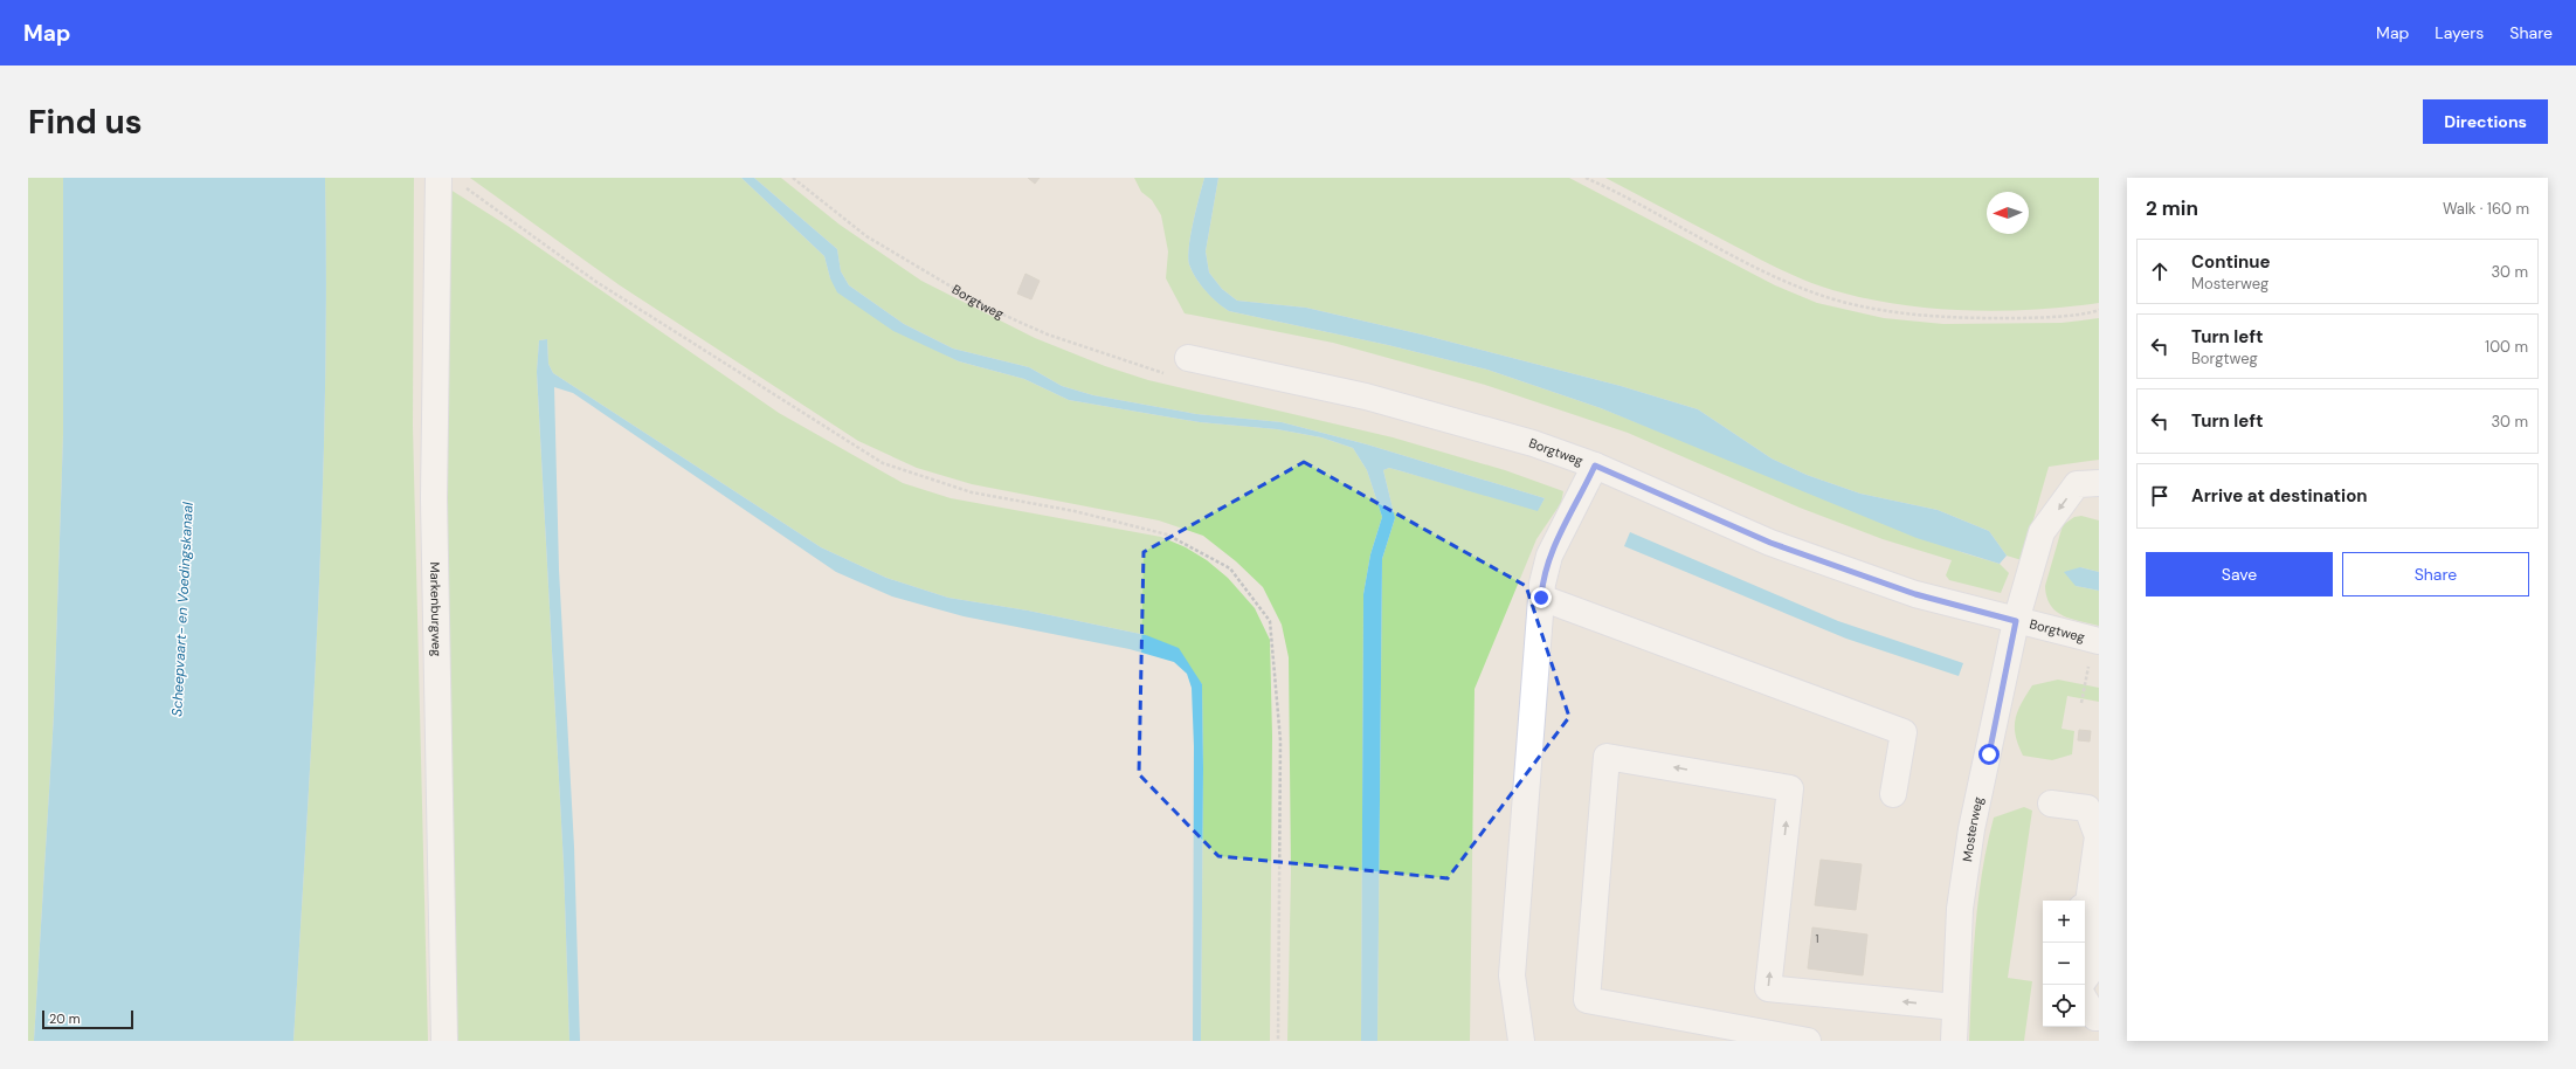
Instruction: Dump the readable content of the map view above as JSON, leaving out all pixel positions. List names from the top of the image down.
{
  "streets": {
    "street": ["Borgtweg", "Markenburgweg", "Mosterweg"]
  },
  "crossings": [
    ["Borgtweg", "Mosterweg"]
  ],
  "water": ["Scheepvaart- en Voedingskanaal"],
  "house_numbers": ["1"],
  "scale_bar": "20 m",
  "north": "left",
  "page": {
    "header": "Map",
    "nav": ["Map", "Layers", "Share"],
    "buttons": [
      "Directions",
      ["Save", "Share"]
    ],
    "title": "Find us",
    "heading": ["2 min", "Walk · 160 m"],
    "list": [
      ["Continue", "Mosterweg", "30 m"],
      ["Turn left", "Borgtweg", "100 m"],
      ["Turn left", "30 m"],
      "Arrive at destination"
    ],
    "map_buttons": ["+", "−"],
    "scale": "20 m"
  }
}
